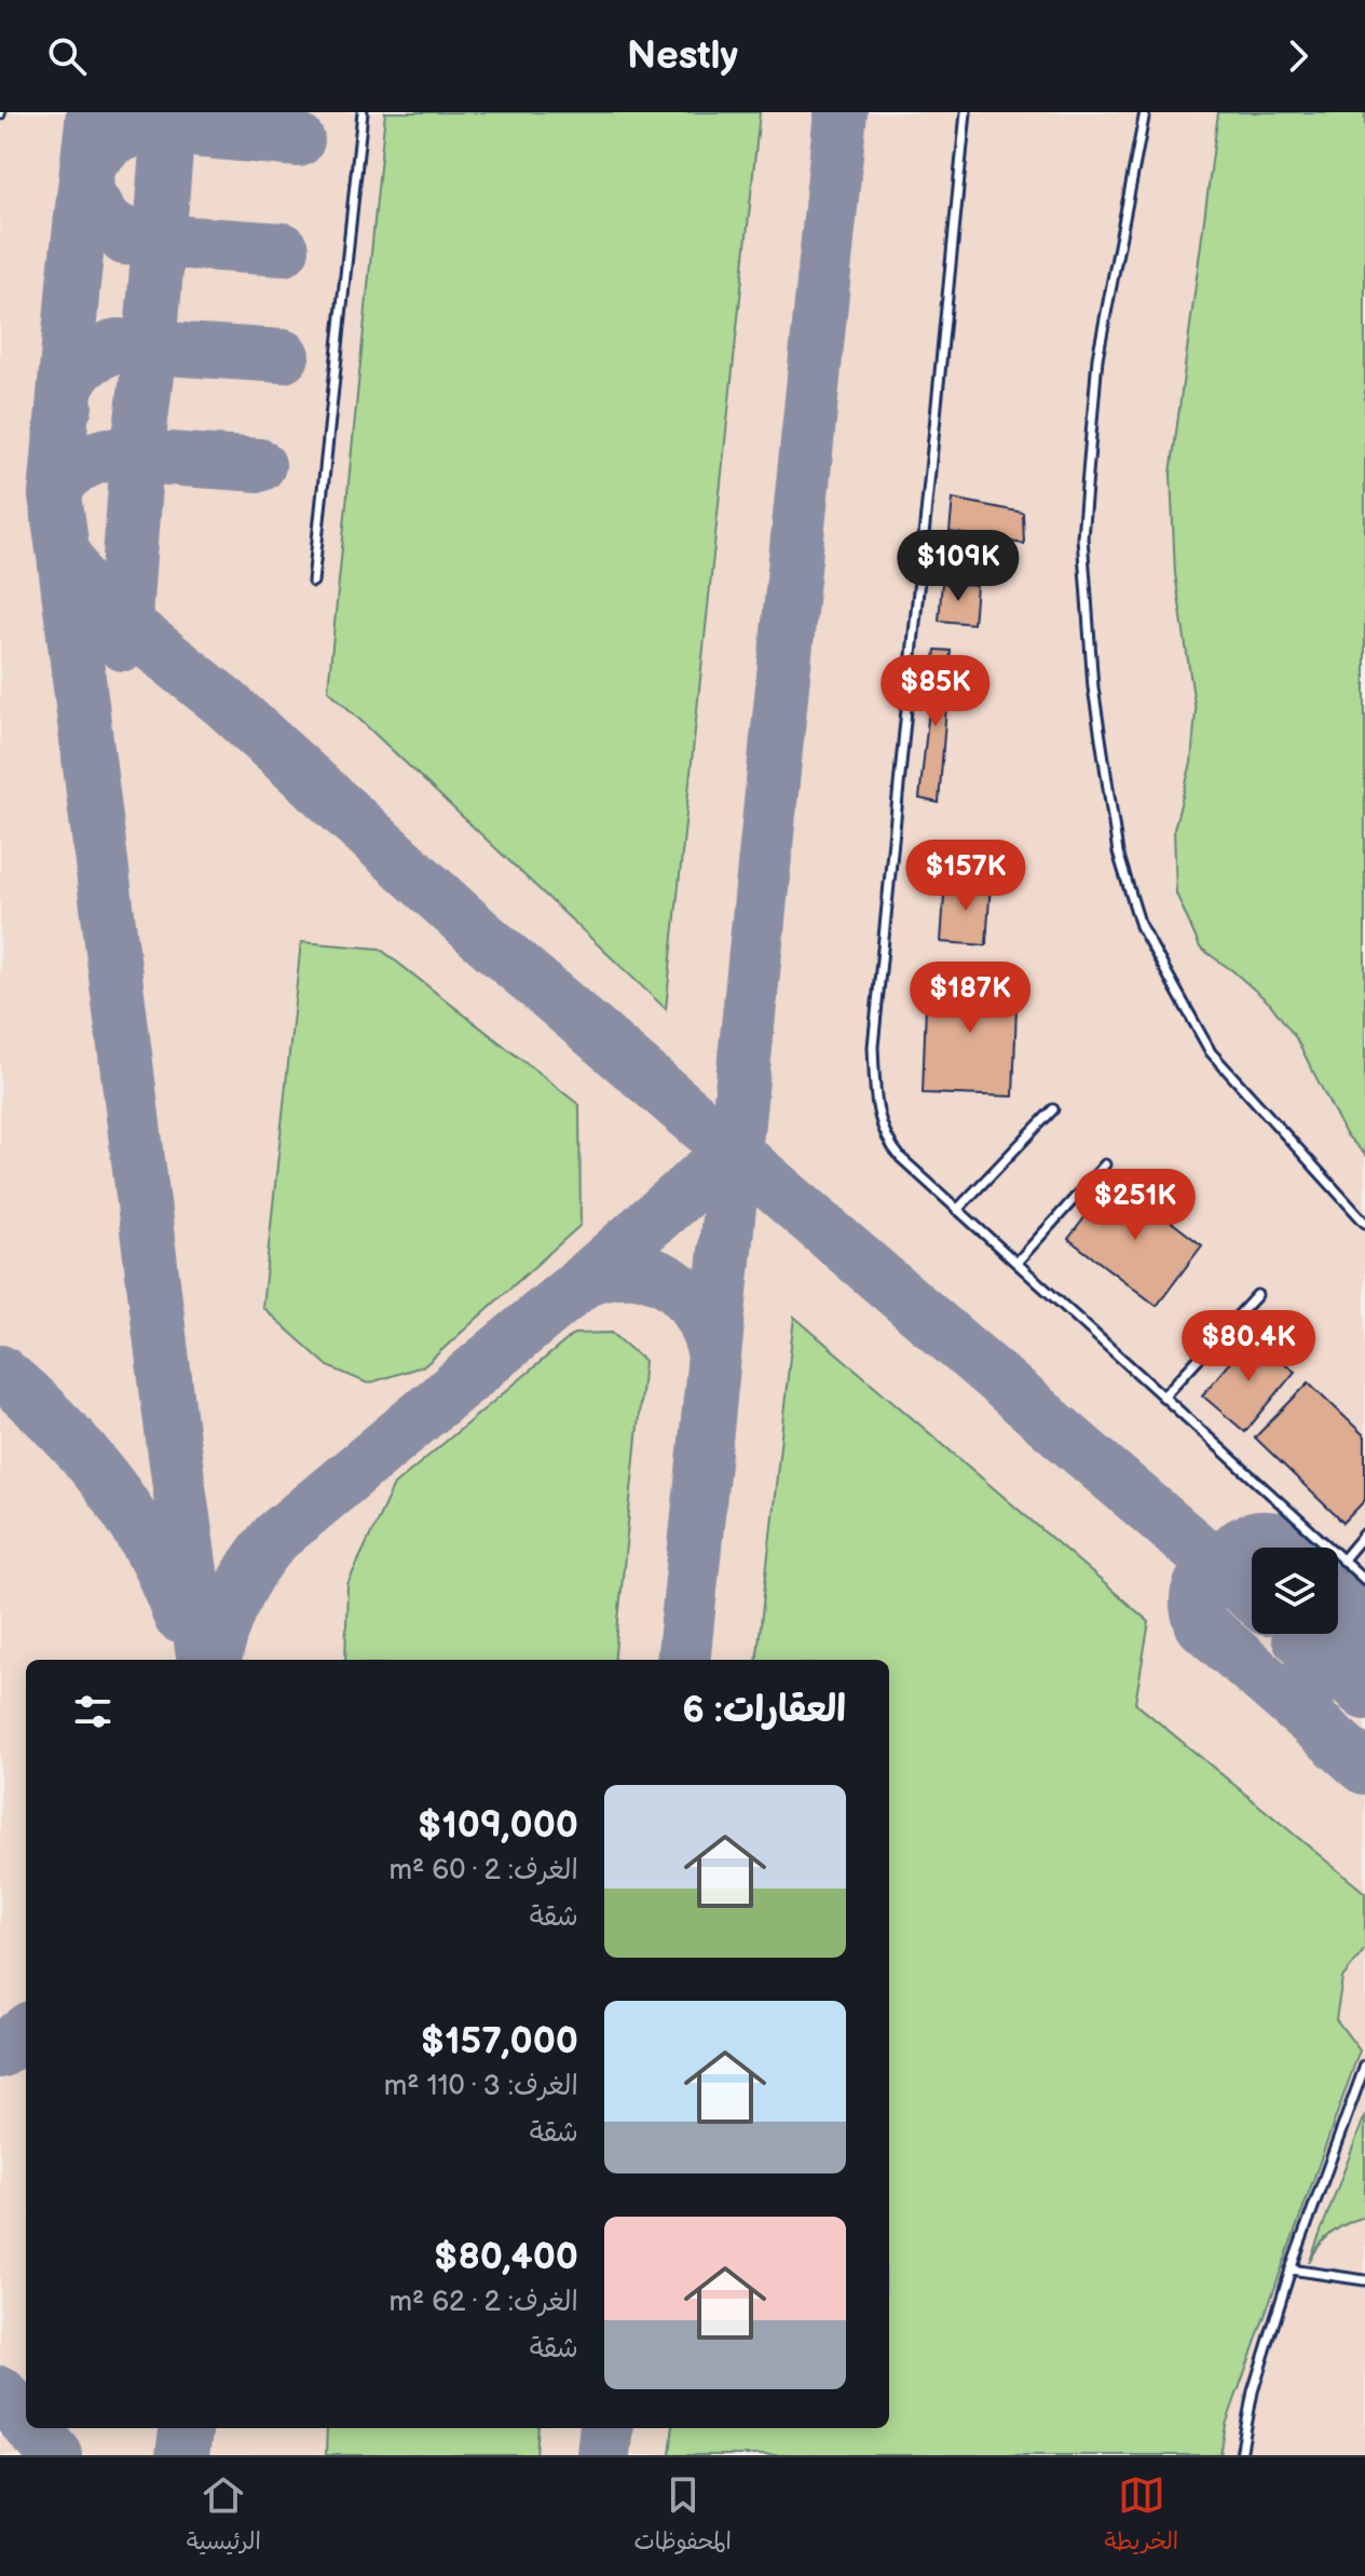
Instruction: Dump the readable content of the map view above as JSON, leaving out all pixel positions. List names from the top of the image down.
{
  "page": {
    "header": "Nestly",
    "price": [
      "$109K",
      "$85K",
      "$157K",
      "$187K",
      "$251K",
      "$80.4K"
    ],
    "heading": "العقارات: 6",
    "list": [
      {
        "name": "$109,000",
        "note": "الغرف: 2 · 60 m² · شقة"
      },
      {
        "name": "$157,000",
        "note": "الغرف: 3 · 110 m² · شقة"
      },
      {
        "name": "$80,400",
        "note": "الغرف: 2 · 62 m² · شقة"
      }
    ],
    "tabs": ["الخريطة", "المحفوظات", "الرئيسية"]
  }
}
